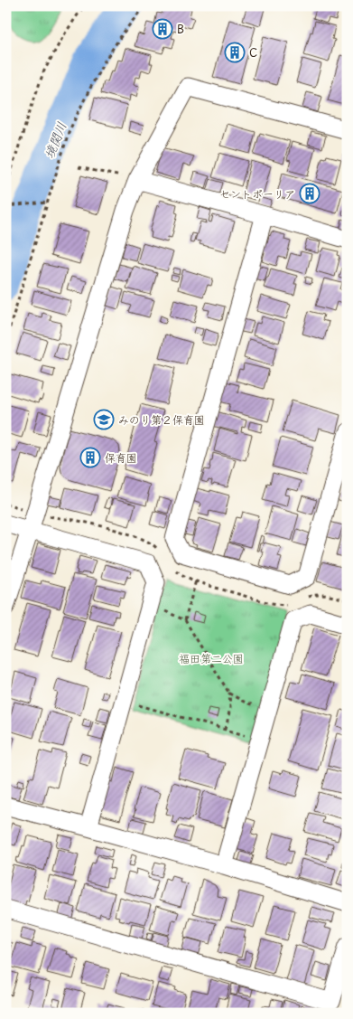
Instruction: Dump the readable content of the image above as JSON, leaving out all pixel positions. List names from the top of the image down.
{
  "water": ["境関川"],
  "parks": ["福田第二公園"],
  "places": {
    "building": [
      "B",
      "C",
      "セントポーリア",
      "保育園"
    ],
    "school or university": ["みのり第２保育園"]
  }
}
